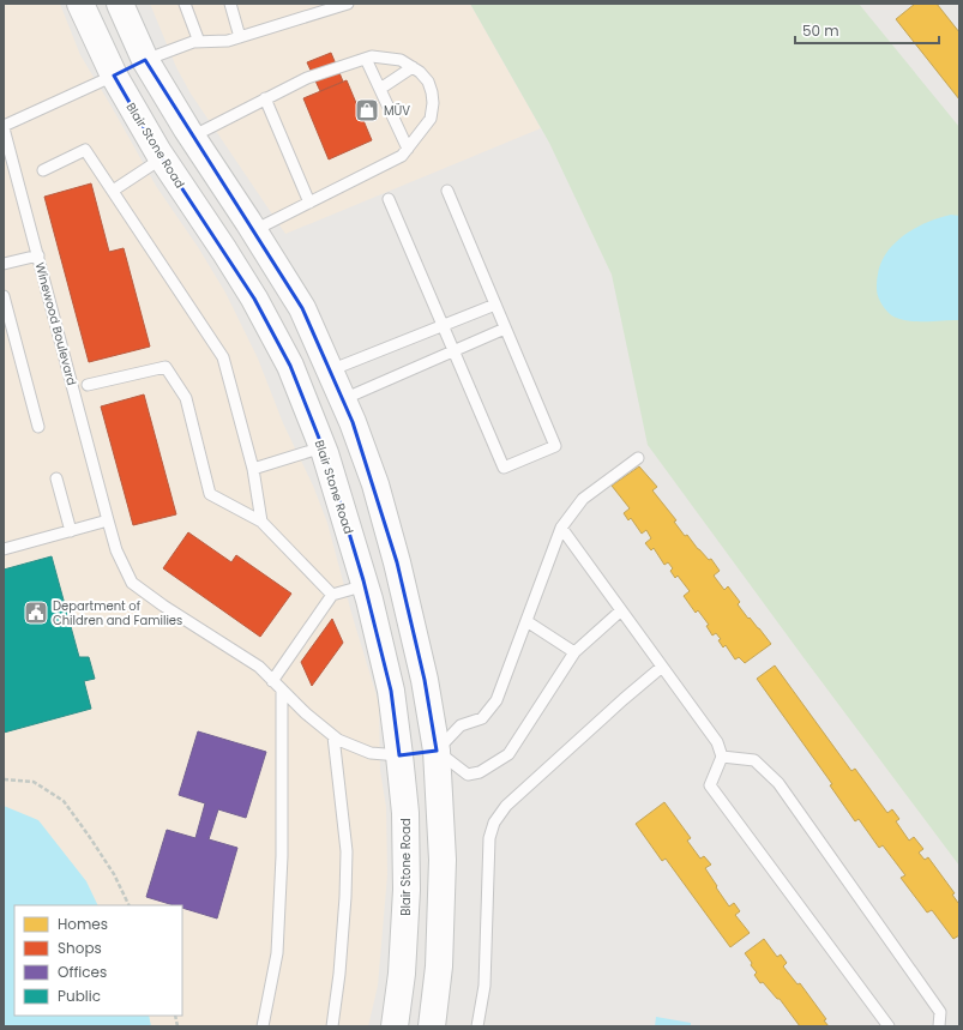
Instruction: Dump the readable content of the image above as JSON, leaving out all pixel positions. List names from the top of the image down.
{
  "streets": {
    "main road": ["Blair Stone Road"],
    "lane": ["Winewood Boulevard"]
  },
  "crossings": [
    ["Blair Stone Road", "Winewood Boulevard"]
  ],
  "places": {
    "shop": ["MÜV"],
    "public building": ["Department of Children and Families"]
  },
  "legend": [
    "Homes",
    "Shops",
    "Offices",
    "Public"
  ],
  "scale_bar": "50 m"
}
